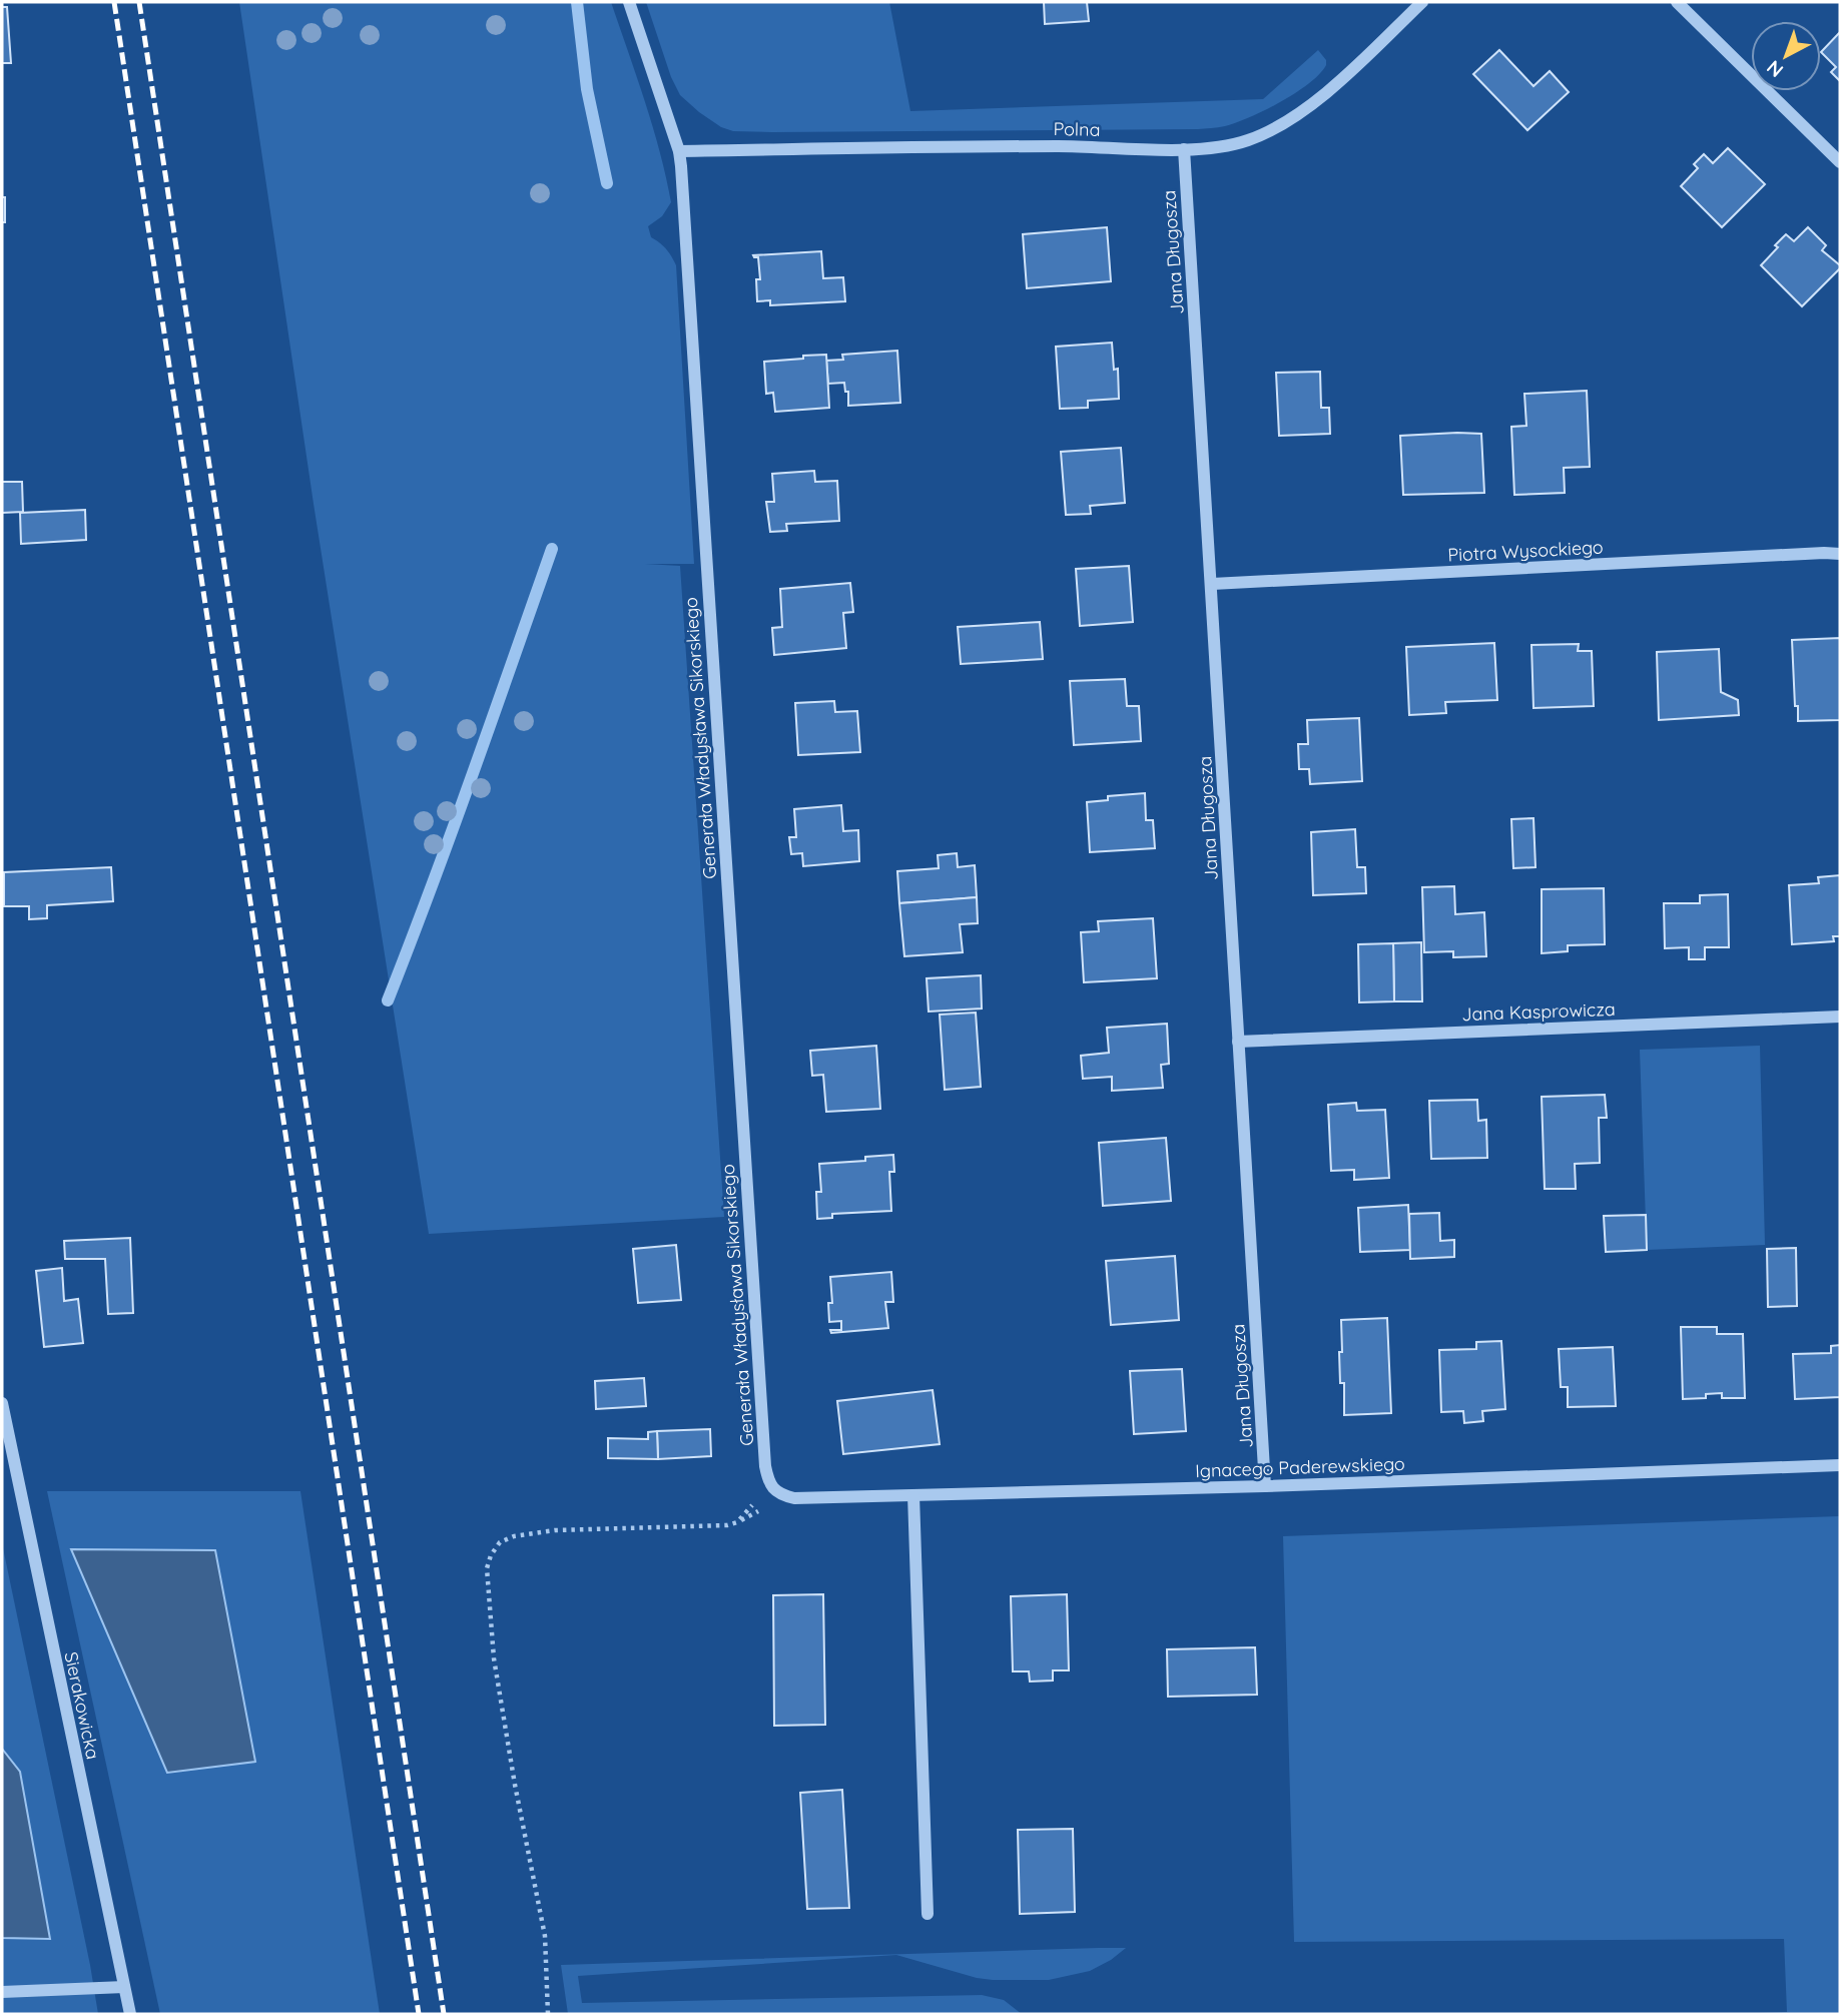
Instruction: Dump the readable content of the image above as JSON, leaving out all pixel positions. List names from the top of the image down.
{
  "streets": {
    "street": [
      "Polna",
      "Jana Długosza",
      "Piotra Wysockiego",
      "Generała Władysława Sikorskiego",
      "Jana Kasprowicza",
      "Ignacego Paderewskiego",
      "Sierakowicka"
    ]
  },
  "crossings": [
    ["Polna", "Jana Długosza"],
    ["Polna", "Generała Władysława Sikorskiego"],
    ["Jana Długosza", "Piotra Wysockiego"],
    ["Jana Długosza", "Jana Kasprowicza"],
    ["Jana Długosza", "Ignacego Paderewskiego"],
    ["Generała Władysława Sikorskiego", "Ignacego Paderewskiego"]
  ],
  "north": "bottom left"
}
